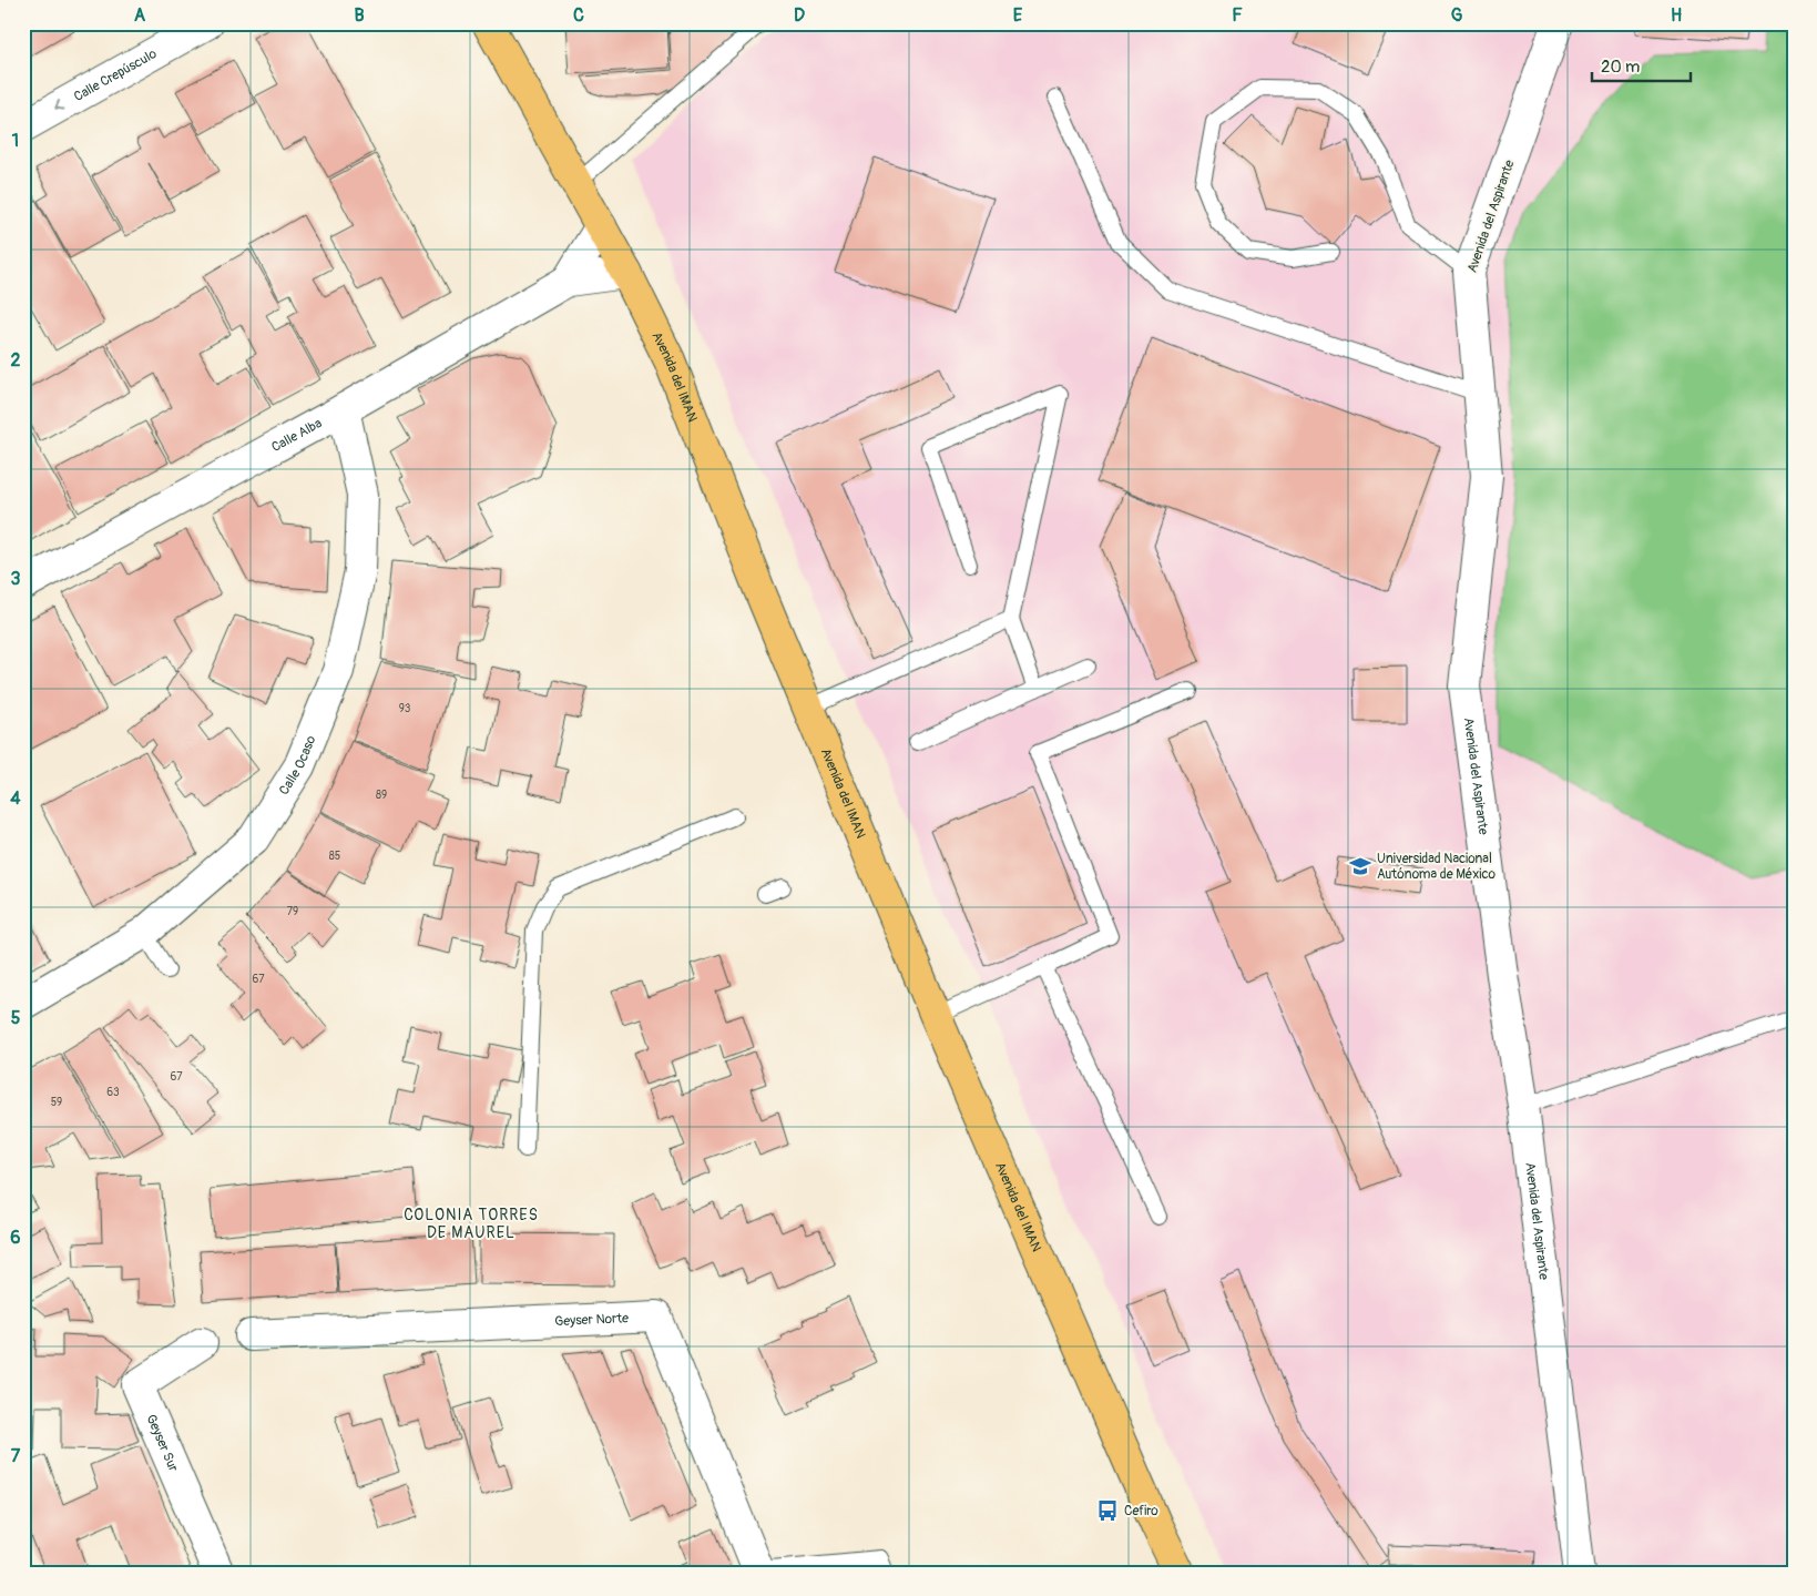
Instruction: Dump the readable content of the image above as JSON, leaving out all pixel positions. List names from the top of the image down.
{
  "streets": {
    "main road": ["Avenida del IMAN"],
    "street": [
      "Calle Crepúsculo",
      "Avenida del Aspirante",
      "Calle Alba",
      "Calle Ocaso",
      "Geyser Norte",
      "Geyser Sur"
    ]
  },
  "crossings": [
    ["Avenida del IMAN", "Calle Alba"],
    ["Calle Alba", "Calle Ocaso"]
  ],
  "one_way": ["Calle Crepúsculo"],
  "districts": ["COLONIA TORRES DE MAUREL"],
  "places": {
    "school or university": ["Universidad Nacional Autónoma de México"],
    "bus stop": ["Cefiro"]
  },
  "house_numbers": [
    "93",
    "89",
    "85",
    "79",
    "67",
    "67",
    "63",
    "59"
  ],
  "scale_bar": "20 m",
  "grid": {
    "columns": [
      "A",
      "B",
      "C",
      "D",
      "E",
      "F",
      "G",
      "H"
    ],
    "rows": [
      "1",
      "2",
      "3",
      "4",
      "5",
      "6",
      "7"
    ]
  }
}
